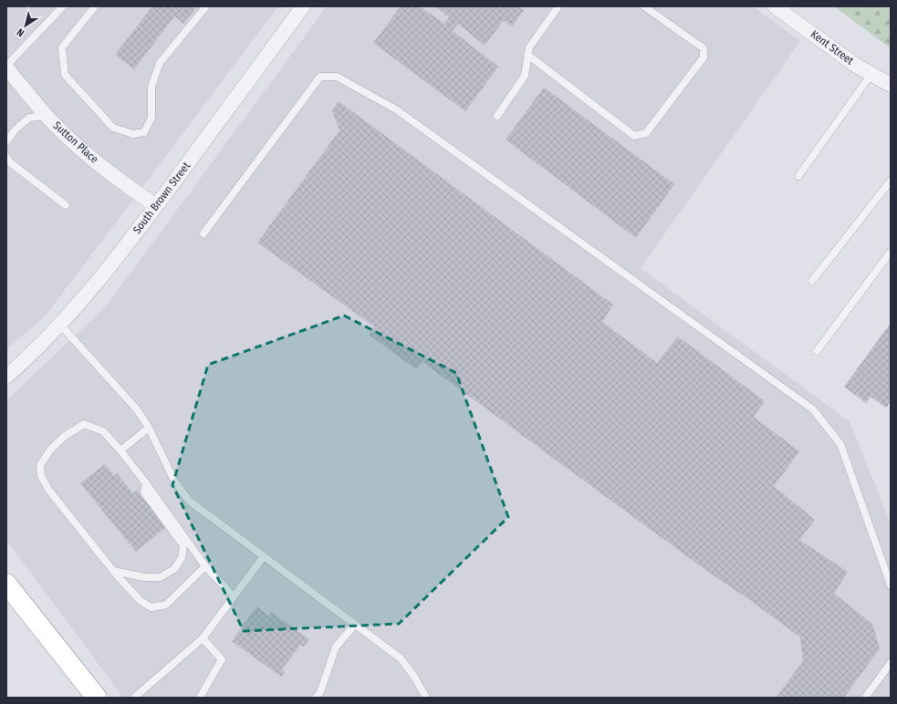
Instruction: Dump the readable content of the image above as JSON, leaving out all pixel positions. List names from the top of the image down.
{
  "streets": {
    "street": ["Kent Street", "Sutton Place", "South Brown Street"]
  },
  "crossings": [
    ["Sutton Place", "South Brown Street"]
  ],
  "north": "bottom left"
}
